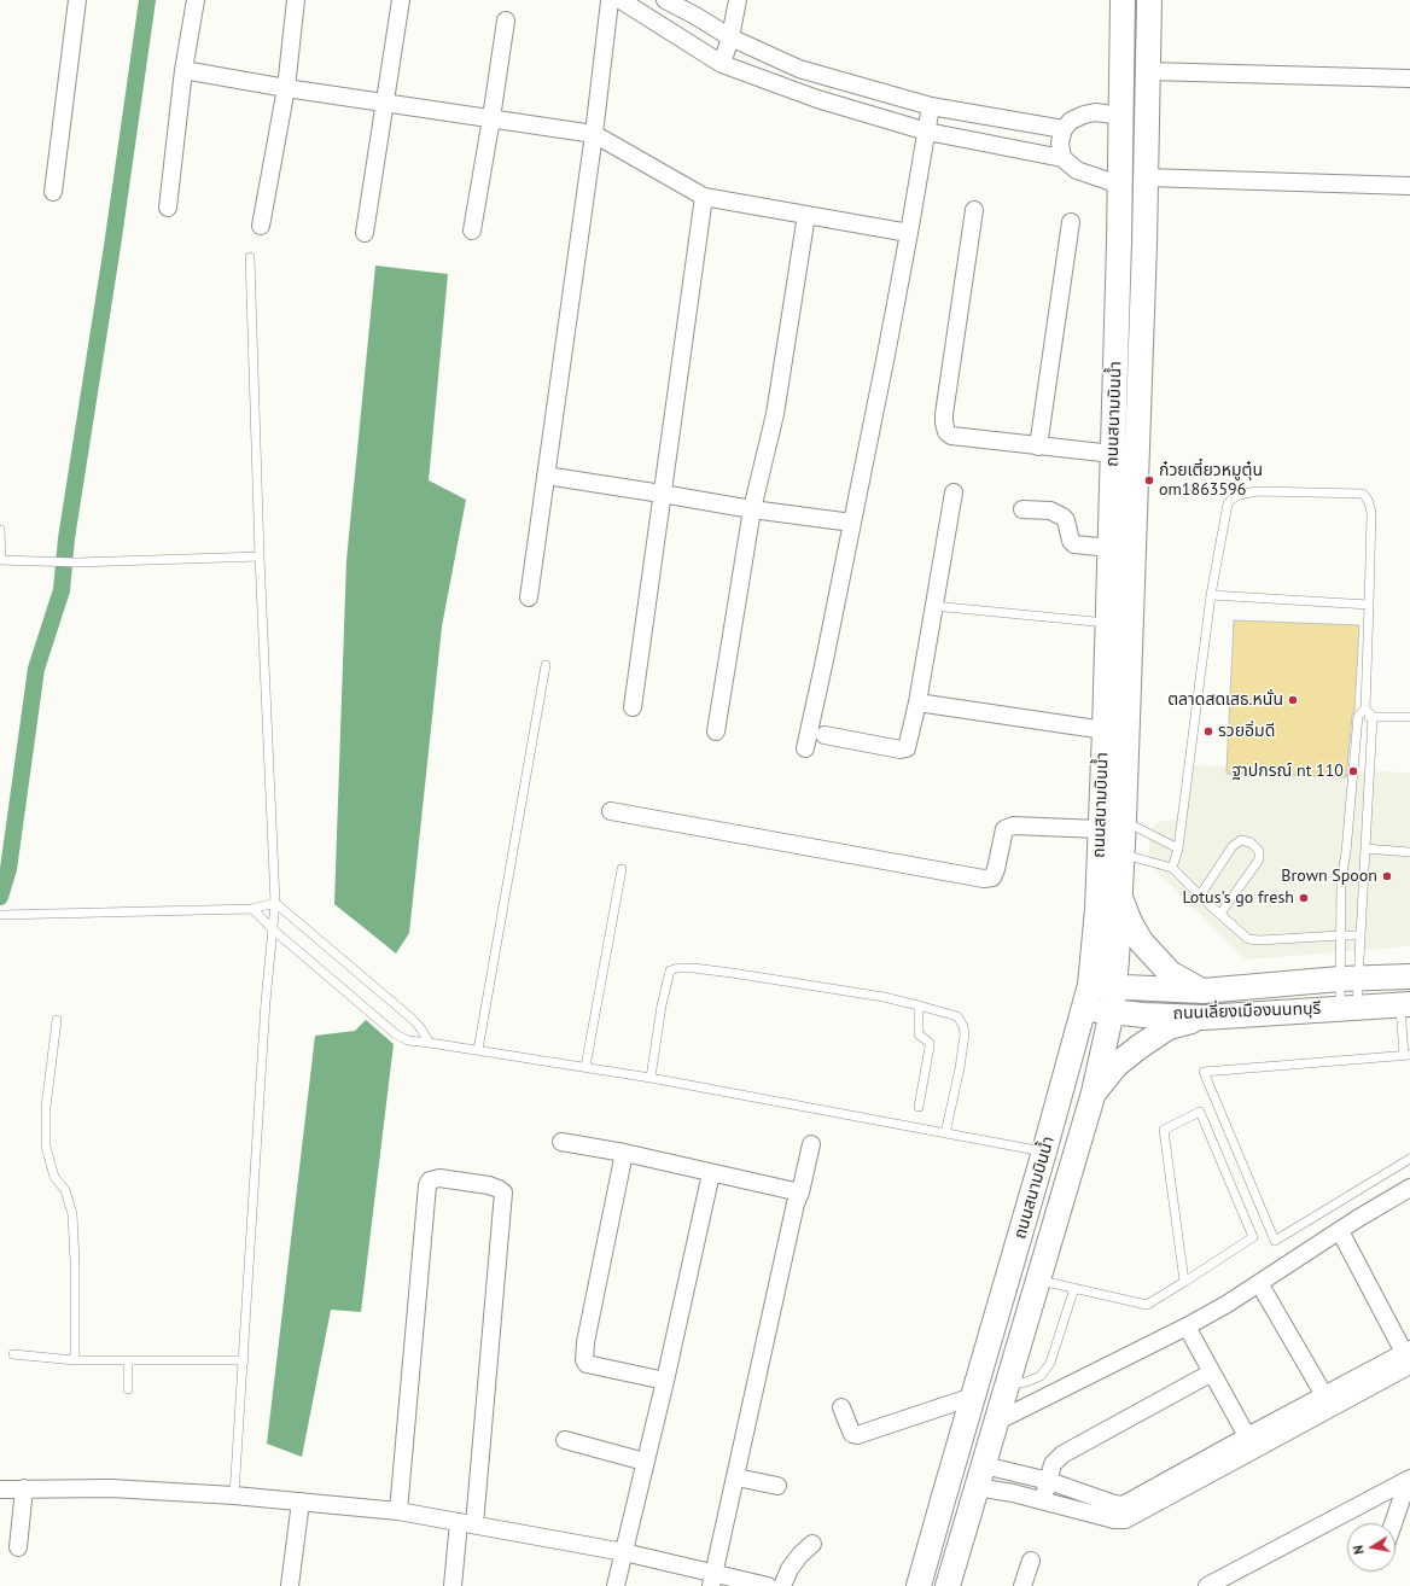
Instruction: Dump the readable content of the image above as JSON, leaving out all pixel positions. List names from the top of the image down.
{
  "streets": {
    "main road": ["ถนนสนามบินน้ำ", "ถนนเลี่ยงเมืองนนทบุรี"]
  },
  "crossings": [
    ["ถนนสนามบินน้ำ", "ถนนเลี่ยงเมืองนนทบุรี"]
  ],
  "places": [
    "ก๋วยเตี๋ยวหมูตุ๋น om1863596",
    "ตลาดสดเสธ.หนั่น",
    "รวยอิ่มดี",
    "ฐาปกรณ์ nt 110",
    "Brown Spoon",
    "Lotus's go fresh"
  ],
  "north": "left"
}
